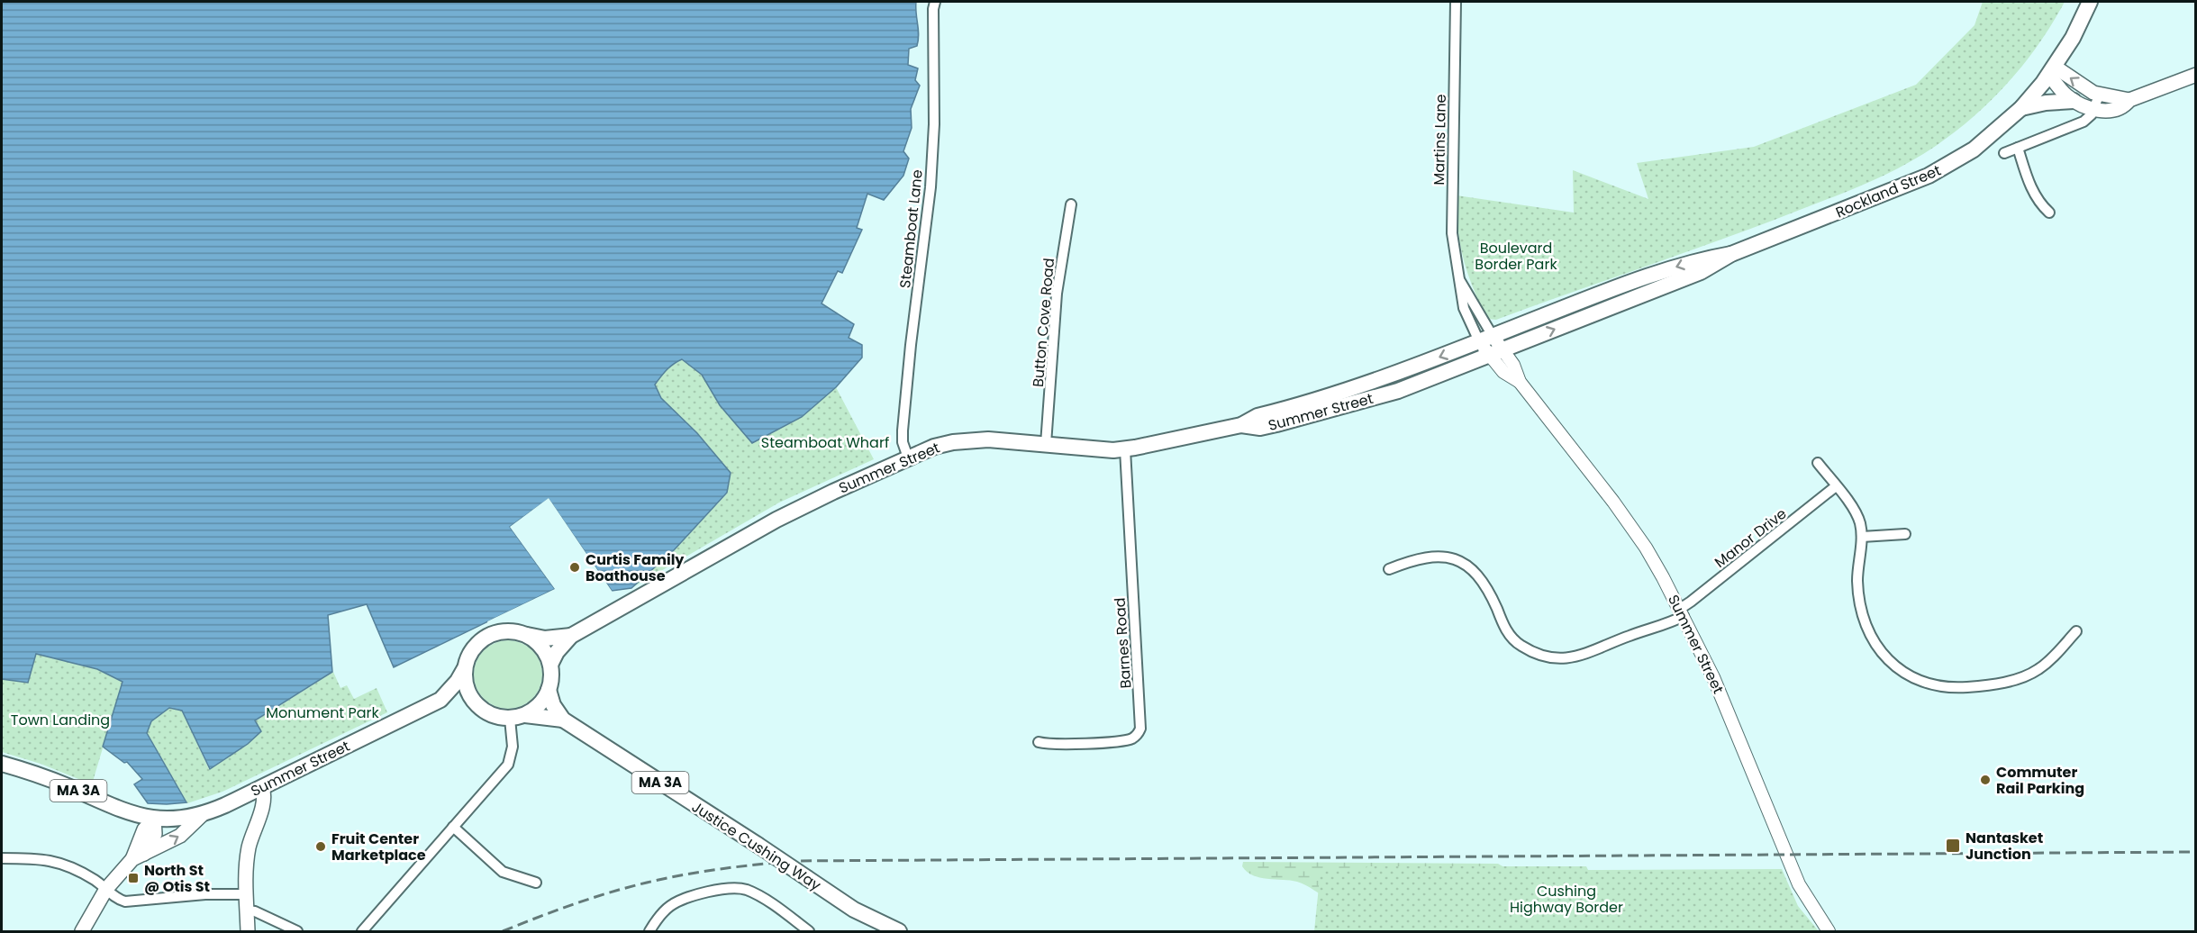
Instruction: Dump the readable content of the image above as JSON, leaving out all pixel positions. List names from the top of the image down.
{
  "streets": {
    "main road": [
      "Rockland Street",
      "Summer Street",
      "MA 3A",
      "Justice Cushing Way"
    ],
    "street": [
      "Martins Lane",
      "Steamboat Lane",
      "Button Cove Road",
      "Manor Drive",
      "Barnes Road"
    ]
  },
  "crossings": [
    ["Martins Lane", "Rockland Street"],
    ["Martins Lane", "Summer Street"],
    ["Rockland Street", "Summer Street"],
    ["Steamboat Lane", "Summer Street"],
    ["Button Cove Road", "Summer Street"],
    ["Summer Street", "Manor Drive"],
    ["Summer Street", "Barnes Road"],
    ["Summer Street", "MA 3A"],
    ["Summer Street", "Justice Cushing Way"],
    ["MA 3A", "Justice Cushing Way"]
  ],
  "parks": [
    "Boulevard Border Park",
    "Steamboat Wharf",
    "Monument Park",
    "Town Landing",
    "Cushing Highway Border"
  ],
  "places": {
    "other": ["Curtis Family Boathouse", "Commuter Rail Parking", "Fruit Center Marketplace"],
    "transit": ["Nantasket Junction", "North St @ Otis St"]
  }
}
